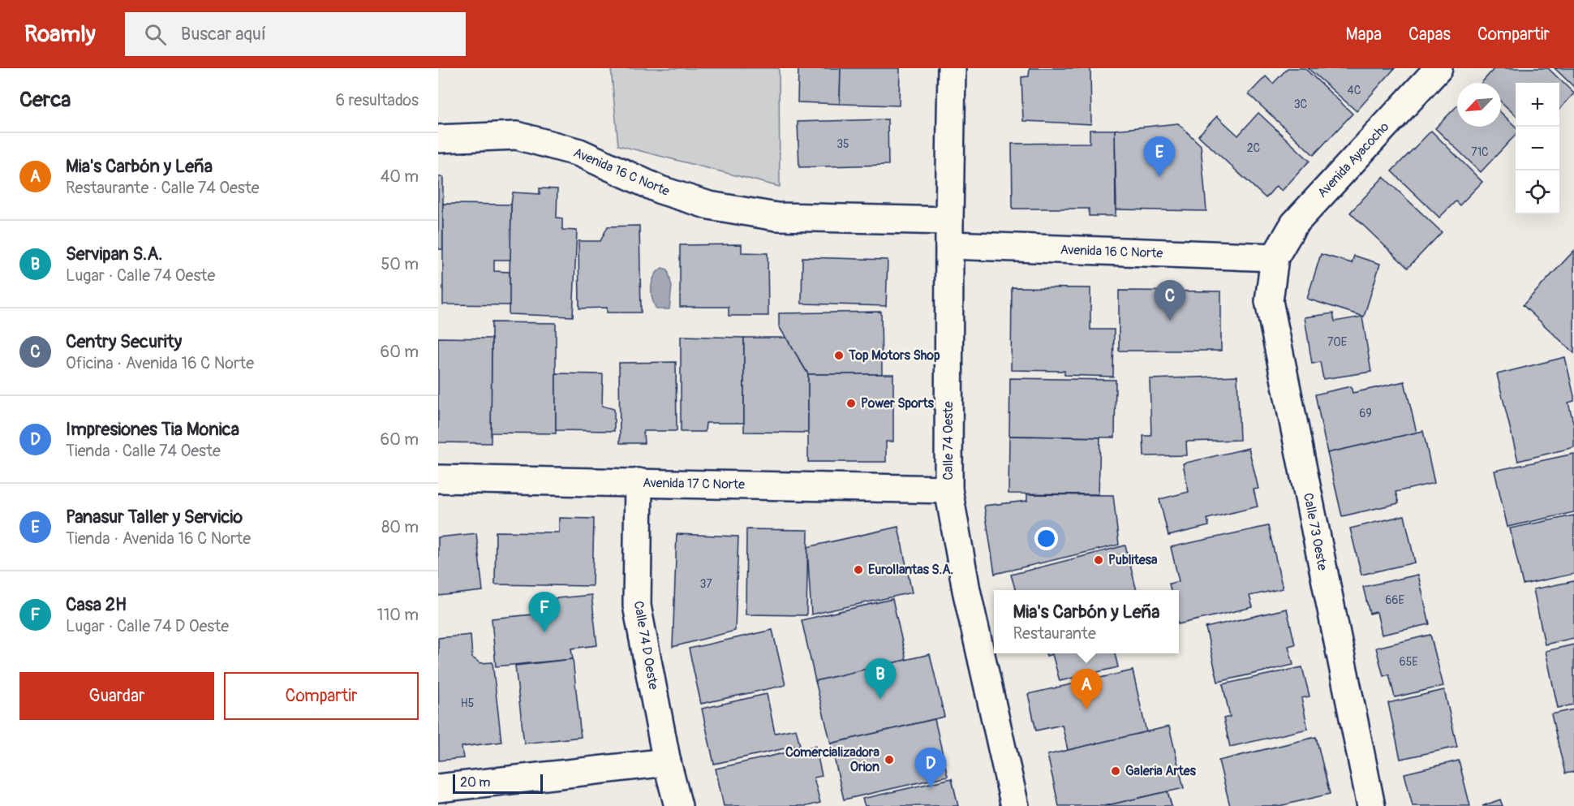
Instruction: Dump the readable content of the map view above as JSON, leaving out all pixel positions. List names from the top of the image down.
{
  "streets": {
    "street": [
      "Avenida Ayacocho",
      "Avenida 16 C Norte",
      "Calle 74 Oeste",
      "Avenida 17 C Norte",
      "Calle 73 Oeste",
      "Calle 74 D Oeste"
    ]
  },
  "crossings": [
    ["Avenida Ayacocho", "Avenida 16 C Norte"],
    ["Avenida Ayacocho", "Calle 73 Oeste"],
    ["Avenida 16 C Norte", "Calle 74 Oeste"],
    ["Avenida 16 C Norte", "Calle 73 Oeste"],
    ["Calle 74 Oeste", "Avenida 17 C Norte"],
    ["Avenida 17 C Norte", "Calle 74 D Oeste"]
  ],
  "places": [
    "Top Motors Shop",
    "Power Sports",
    "Publitesa",
    "Eurollantas S.A.",
    "Comercializadora Orion",
    "Galeria Artes"
  ],
  "house_numbers": [
    "4C",
    "3C",
    "35",
    "2C",
    "71C",
    "70E",
    "69",
    "37",
    "66E",
    "65E",
    "H5"
  ],
  "scale_bar": "20 m",
  "north": "bottom left",
  "page": {
    "header": "Roamly",
    "search": "Buscar aquí",
    "nav": ["Mapa", "Capas", "Compartir"],
    "heading": ["Cerca", "6 resultados"],
    "map_buttons": ["+", "−"],
    "list": [
      {
        "mark": "A",
        "name": "Mia's Carbón y Leña",
        "note": "Restaurante · Calle 74 Oeste",
        "value": "40 m"
      },
      {
        "mark": "B",
        "name": "Servipan S.A.",
        "note": "Lugar · Calle 74 Oeste",
        "value": "50 m"
      },
      {
        "mark": "C",
        "name": "Centry Security",
        "note": "Oficina · Avenida 16 C Norte",
        "value": "60 m"
      },
      {
        "mark": "D",
        "name": "Impresiones Tia Monica",
        "note": "Tienda · Calle 74 Oeste",
        "value": "60 m"
      },
      {
        "mark": "E",
        "name": "Panasur Taller y Servicio",
        "note": "Tienda · Avenida 16 C Norte",
        "value": "80 m"
      },
      {
        "mark": "F",
        "name": "Casa 2H",
        "note": "Lugar · Calle 74 D Oeste",
        "value": "110 m"
      }
    ],
    "pins": [
      "E",
      "C",
      "F",
      "B",
      "A",
      "D"
    ],
    "popup": ["Mia's Carbón y Leña", "Restaurante"],
    "buttons": ["Guardar", "Compartir"],
    "scale": "20 m"
  }
}
